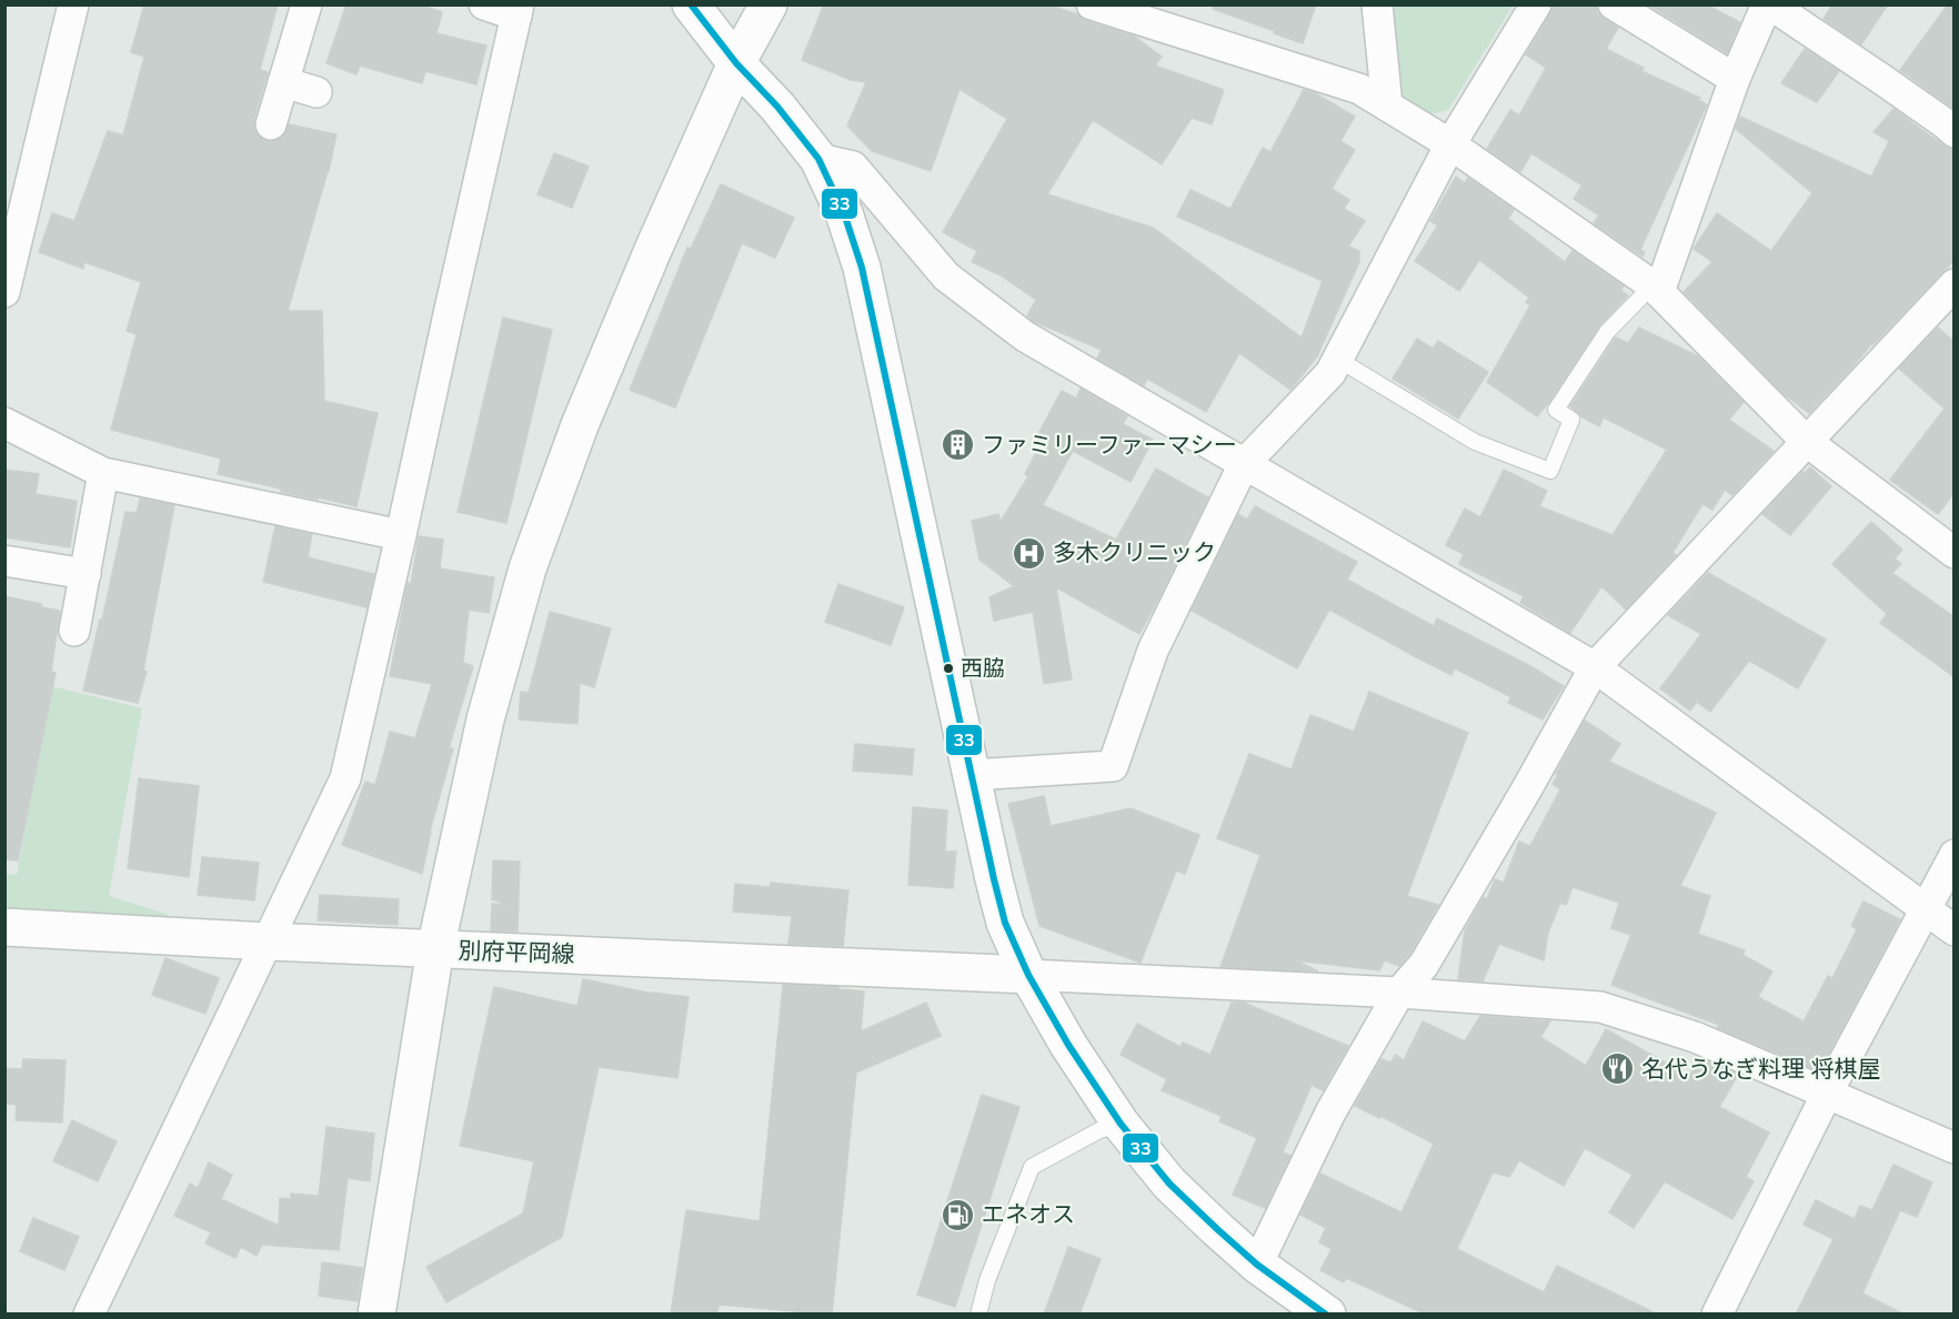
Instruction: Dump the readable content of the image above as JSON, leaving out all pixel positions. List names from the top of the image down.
{
  "streets": {
    "main road": ["別府平岡線"]
  },
  "places": {
    "building": ["ファミリーファーマシー"],
    "hospital": ["多木クリニック"],
    "other": ["西脇"],
    "restaurant": ["名代うなぎ料理 将棋屋"],
    "fuel station": ["エネオス"]
  },
  "lines": ["transit line 33"]
}
